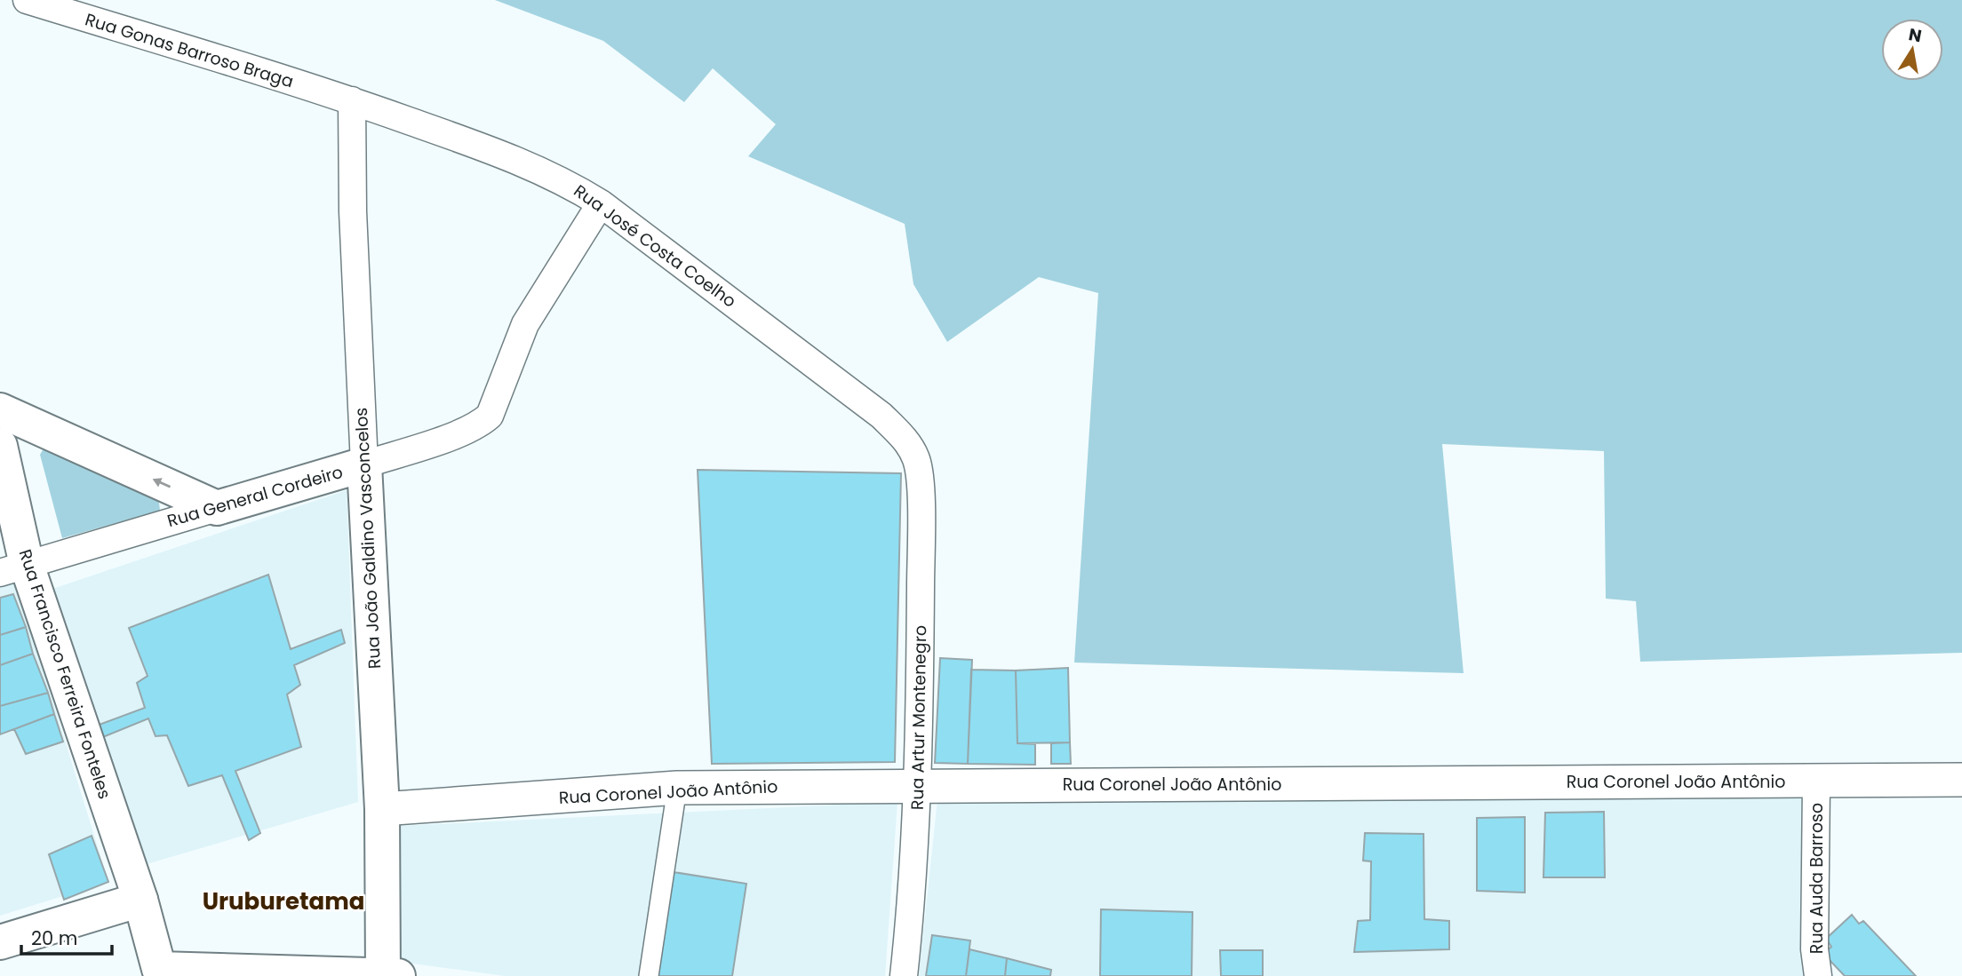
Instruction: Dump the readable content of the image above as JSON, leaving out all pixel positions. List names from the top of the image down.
{
  "streets": {
    "main road": ["Rua General Cordeiro", "Rua João Galdino Vasconcelos", "Rua Francisco Ferreira Fonteles"],
    "street": [
      "Rua Gonas Barroso Braga",
      "Rua José Costa Coelho",
      "Rua Artur Montenegro",
      "Rua Coronel João Antônio",
      "Rua Auda Barroso"
    ]
  },
  "crossings": [
    ["Rua Gonas Barroso Braga", "Rua José Costa Coelho"],
    ["Rua Gonas Barroso Braga", "Rua João Galdino Vasconcelos"],
    ["Rua José Costa Coelho", "Rua General Cordeiro"],
    ["Rua José Costa Coelho", "Rua João Galdino Vasconcelos"],
    ["Rua José Costa Coelho", "Rua Artur Montenegro"],
    ["Rua General Cordeiro", "Rua João Galdino Vasconcelos"],
    ["Rua General Cordeiro", "Rua Francisco Ferreira Fonteles"],
    ["Rua João Galdino Vasconcelos", "Rua Coronel João Antônio"],
    ["Rua Artur Montenegro", "Rua Coronel João Antônio"],
    ["Rua Coronel João Antônio", "Rua Auda Barroso"]
  ],
  "districts": ["Uruburetama"],
  "scale_bar": "20 m",
  "north": "top"
}
